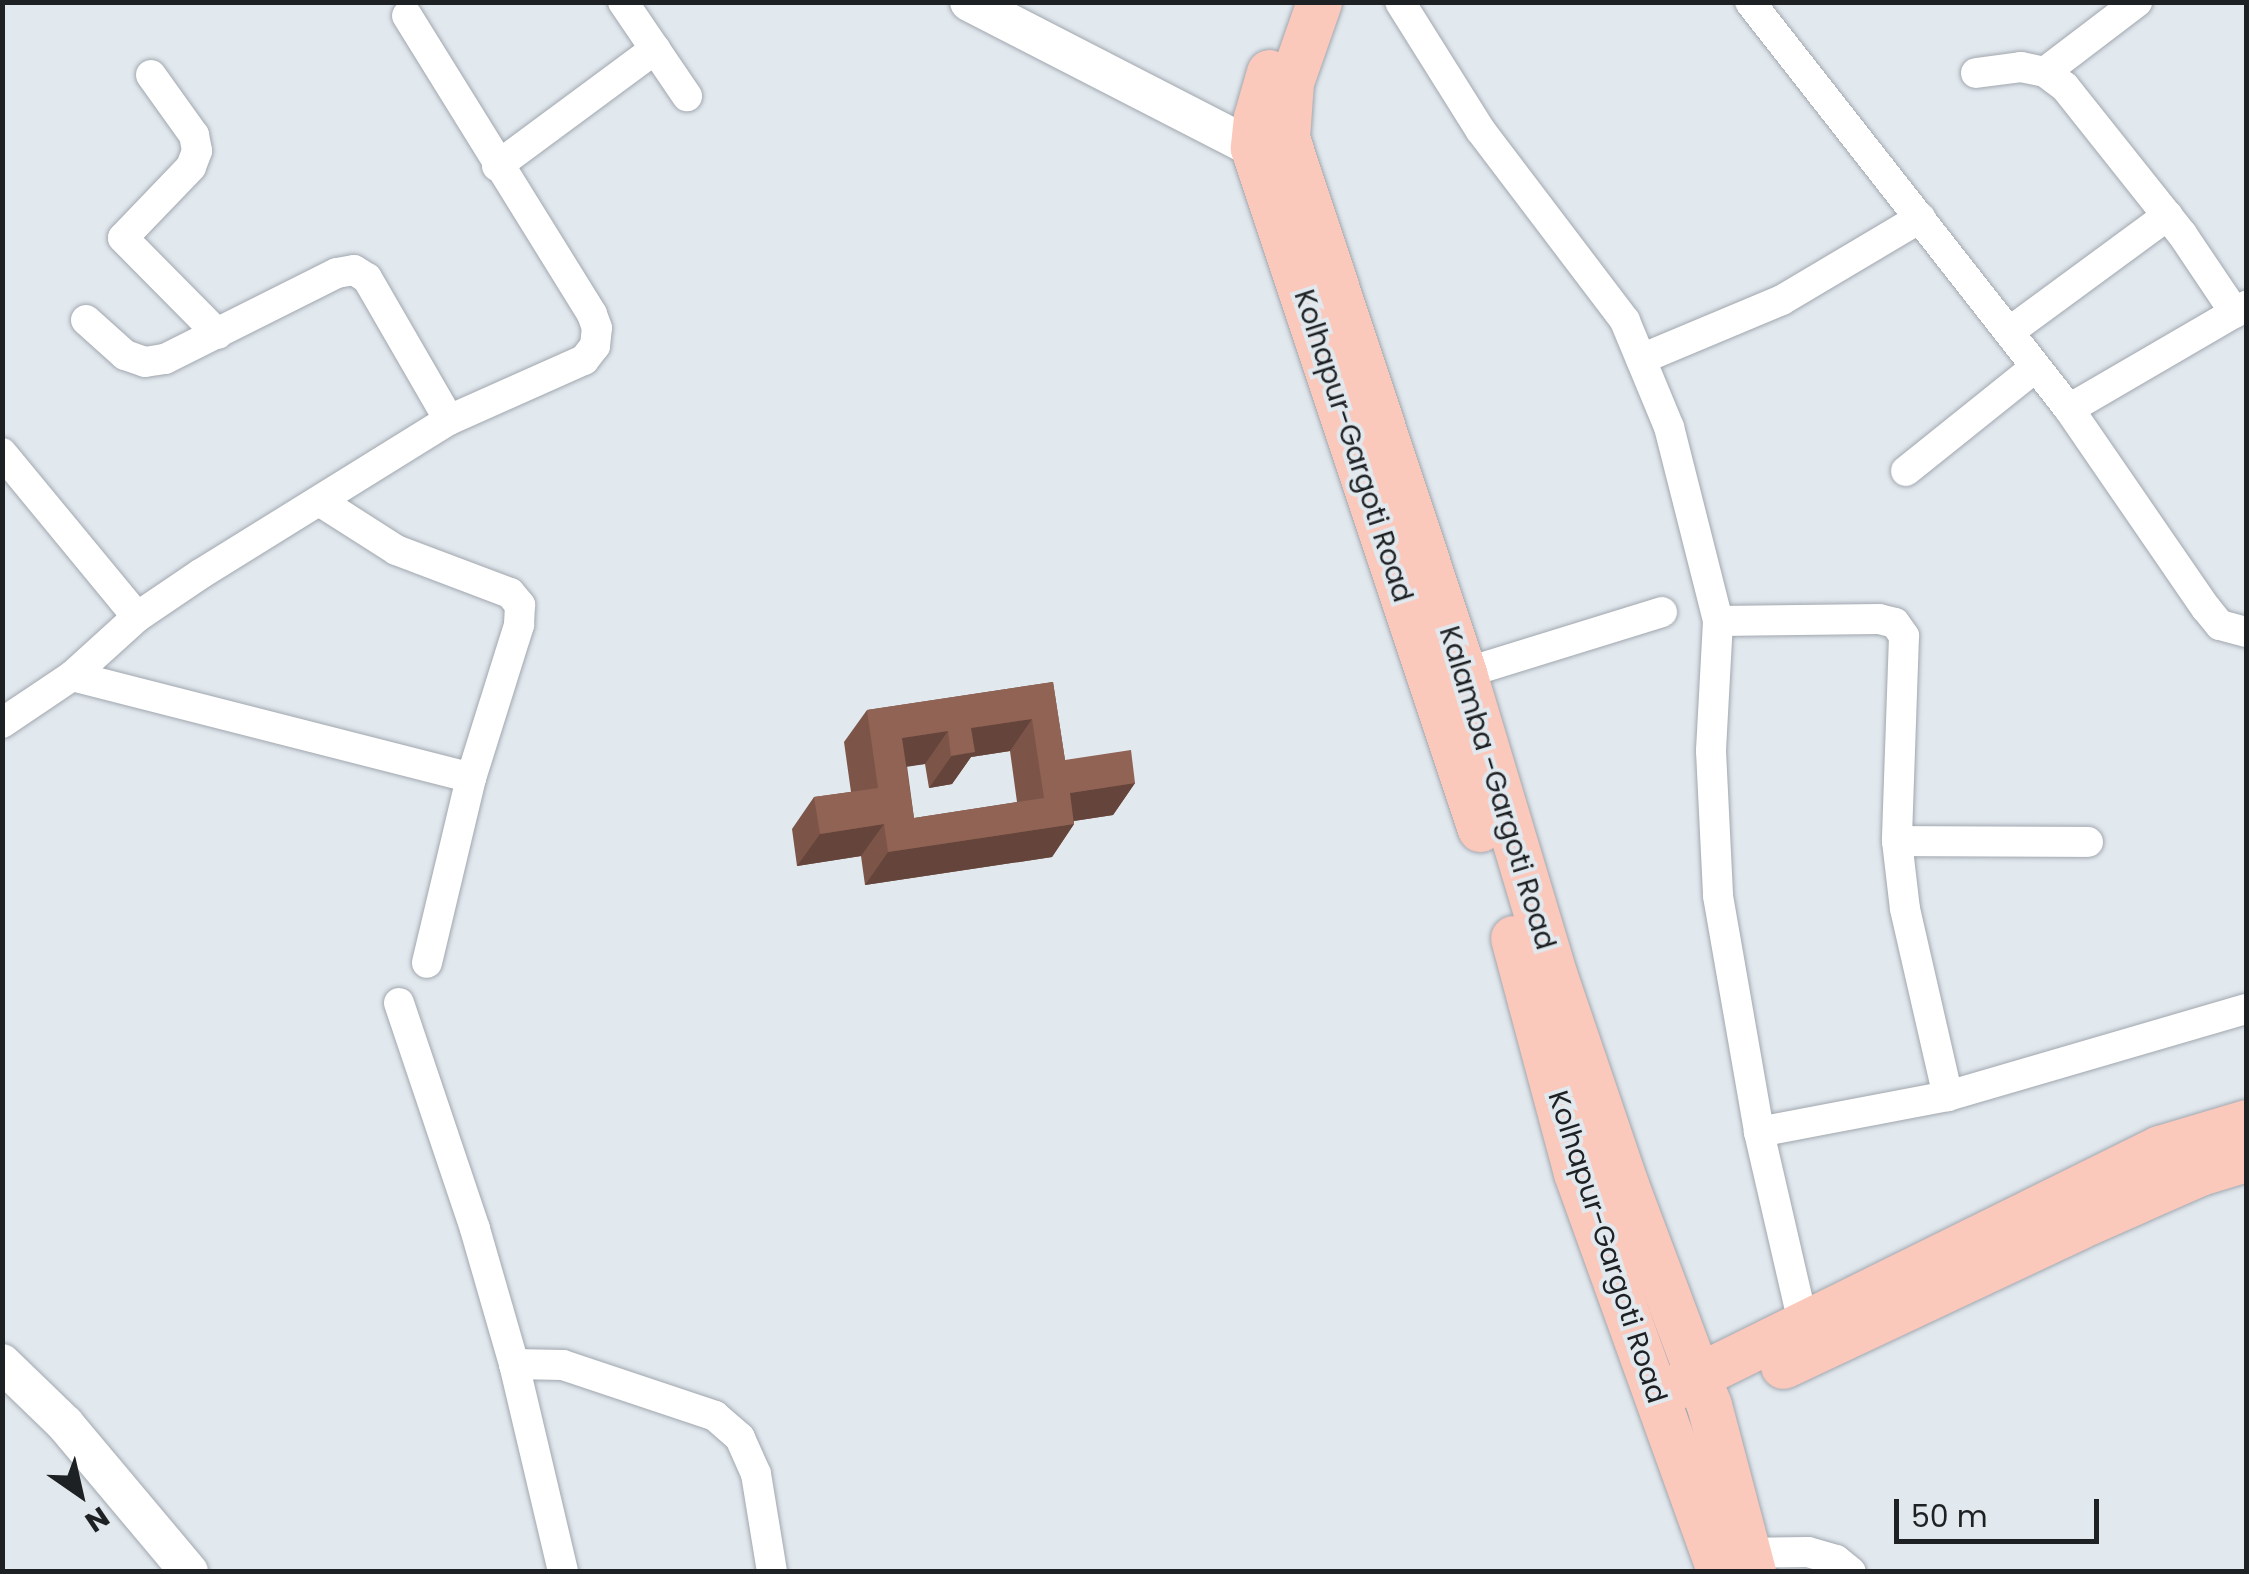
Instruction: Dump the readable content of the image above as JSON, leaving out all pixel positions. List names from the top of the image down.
{
  "streets": {
    "main road": ["Kolhapur-Gargoti Road", "Kalamba -Gargoti Road"]
  },
  "crossings": [
    ["Kolhapur-Gargoti Road", "Kalamba -Gargoti Road"]
  ],
  "scale_bar": "50 m",
  "north": "bottom right"
}
